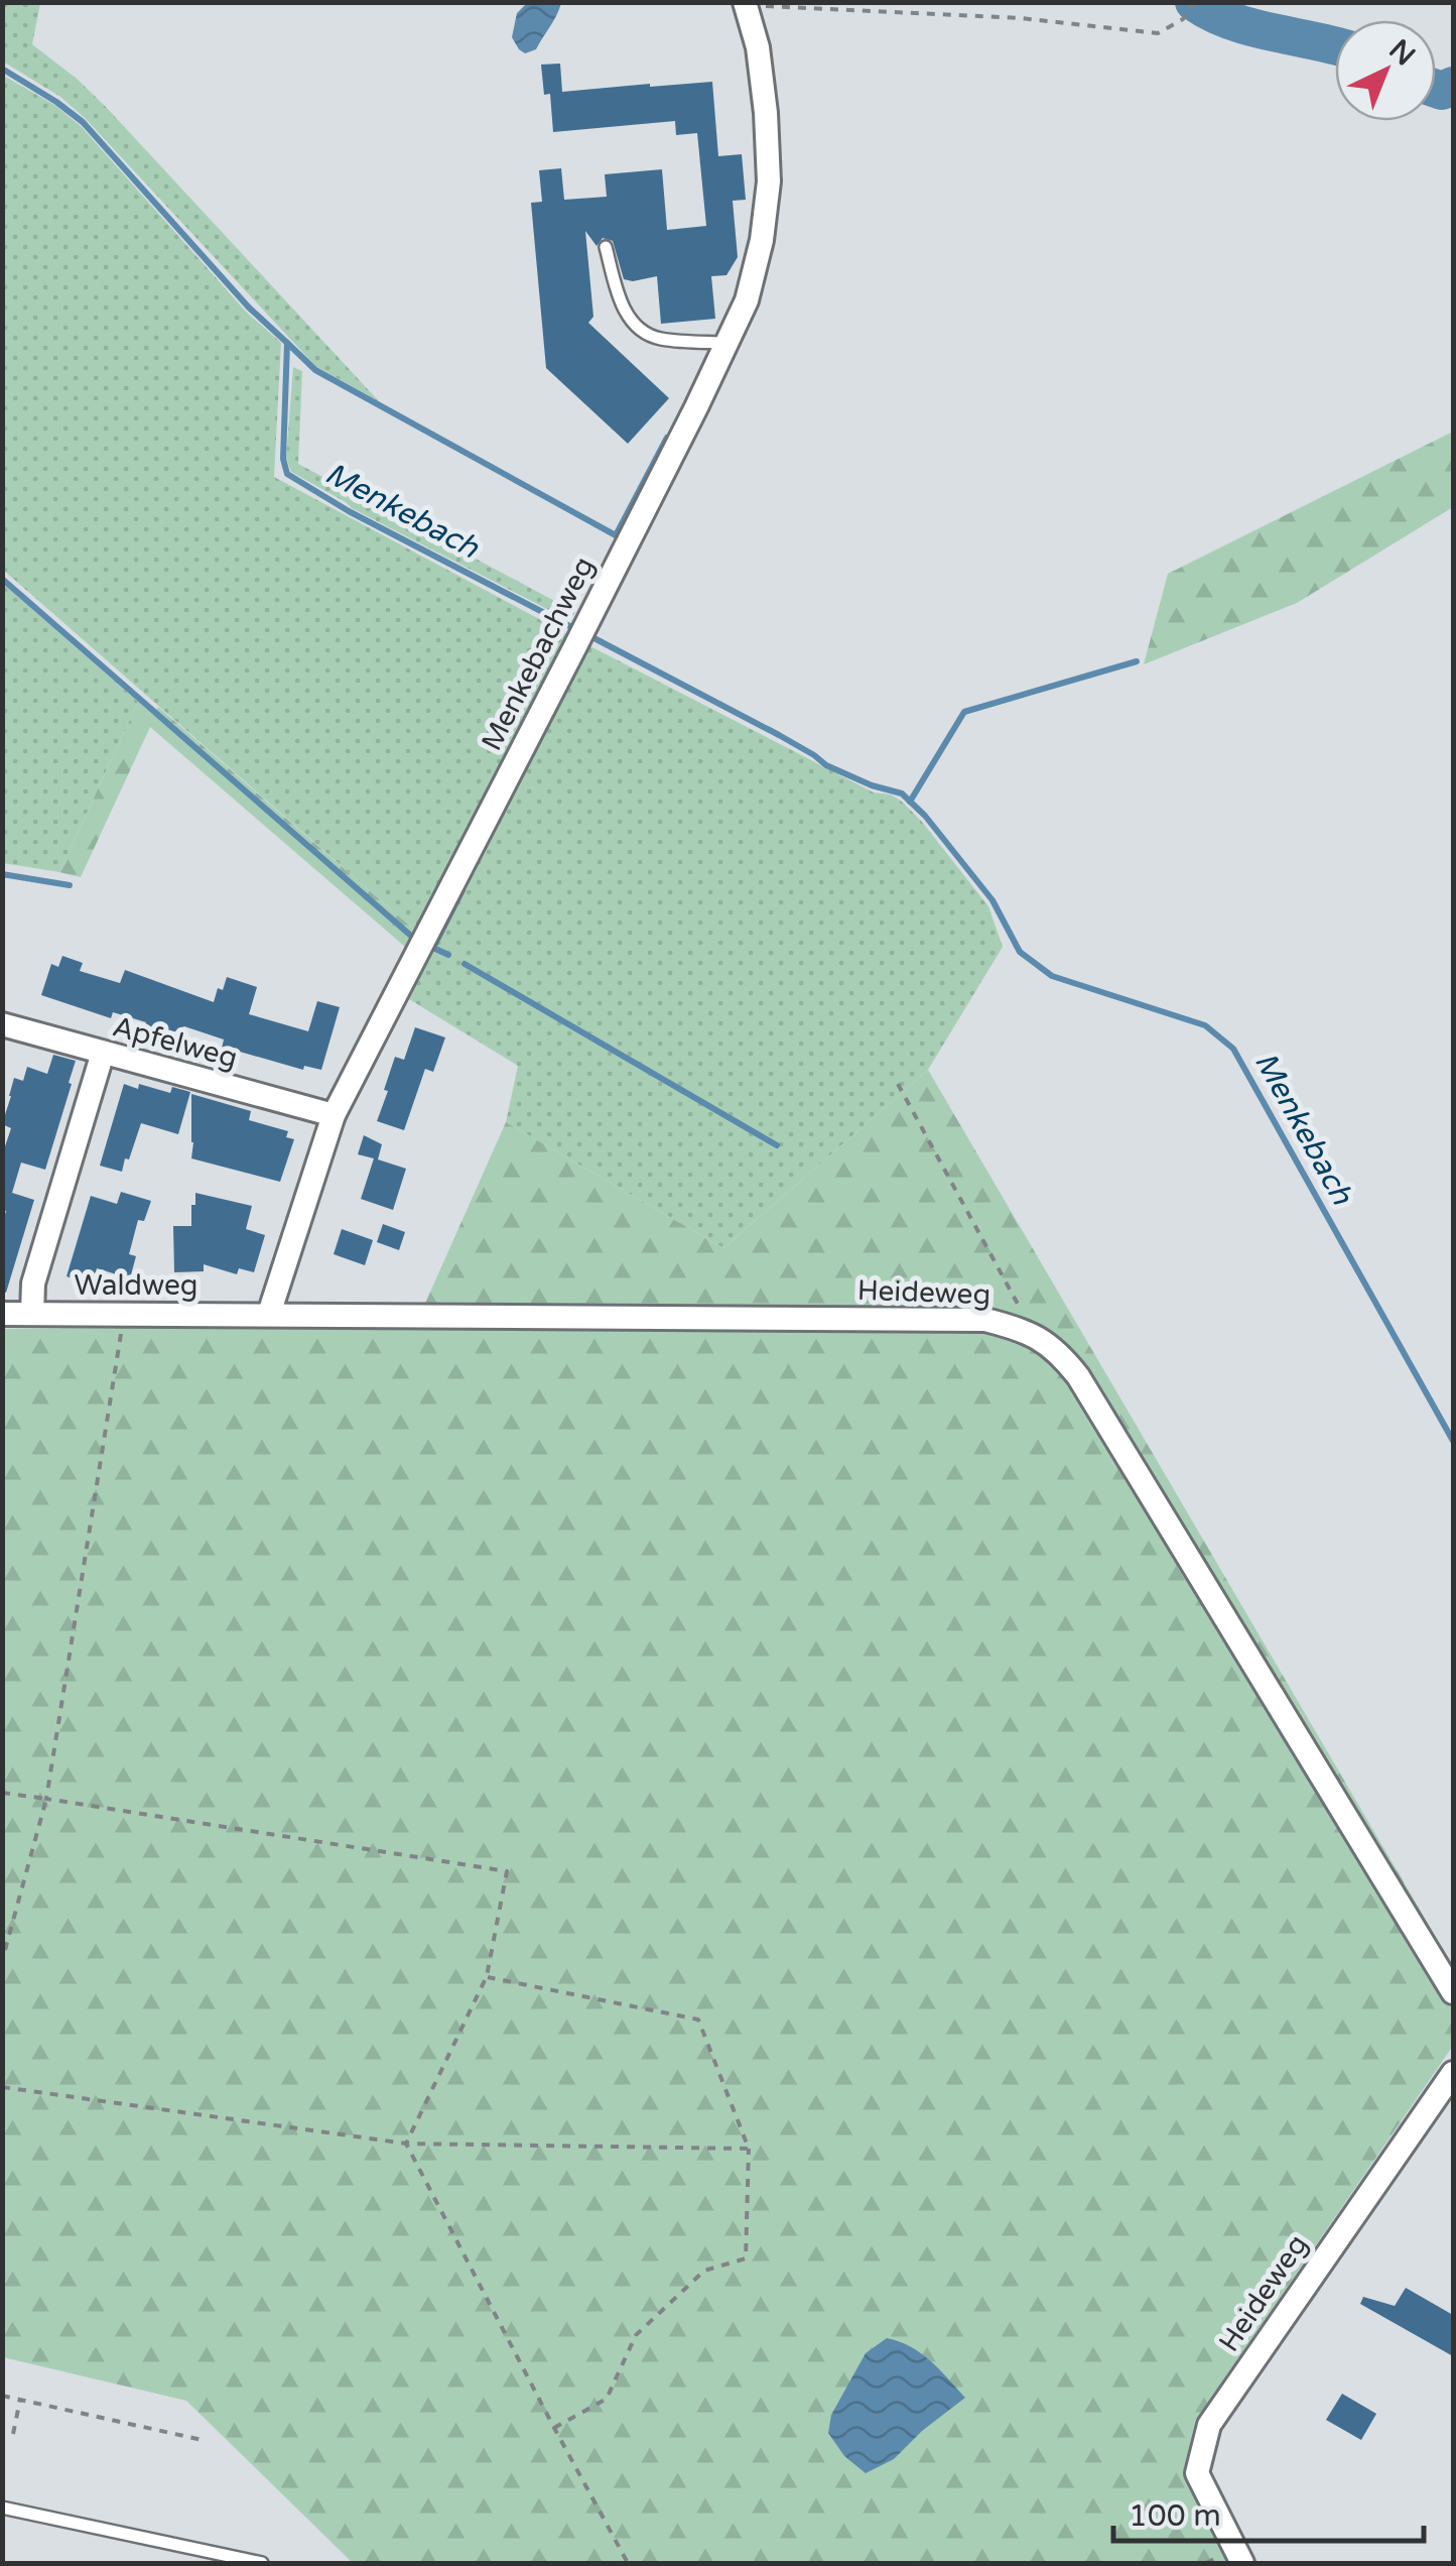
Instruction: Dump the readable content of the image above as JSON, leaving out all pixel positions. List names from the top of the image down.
{
  "streets": {
    "street": [
      "Menkebachweg",
      "Apfelweg",
      "Waldweg",
      "Heideweg"
    ]
  },
  "crossings": [
    ["Menkebachweg", "Apfelweg"],
    ["Menkebachweg", "Waldweg"],
    ["Menkebachweg", "Heideweg"],
    ["Waldweg", "Heideweg"]
  ],
  "water": ["Menkebach"],
  "scale_bar": "100 m",
  "north": "top right"
}
